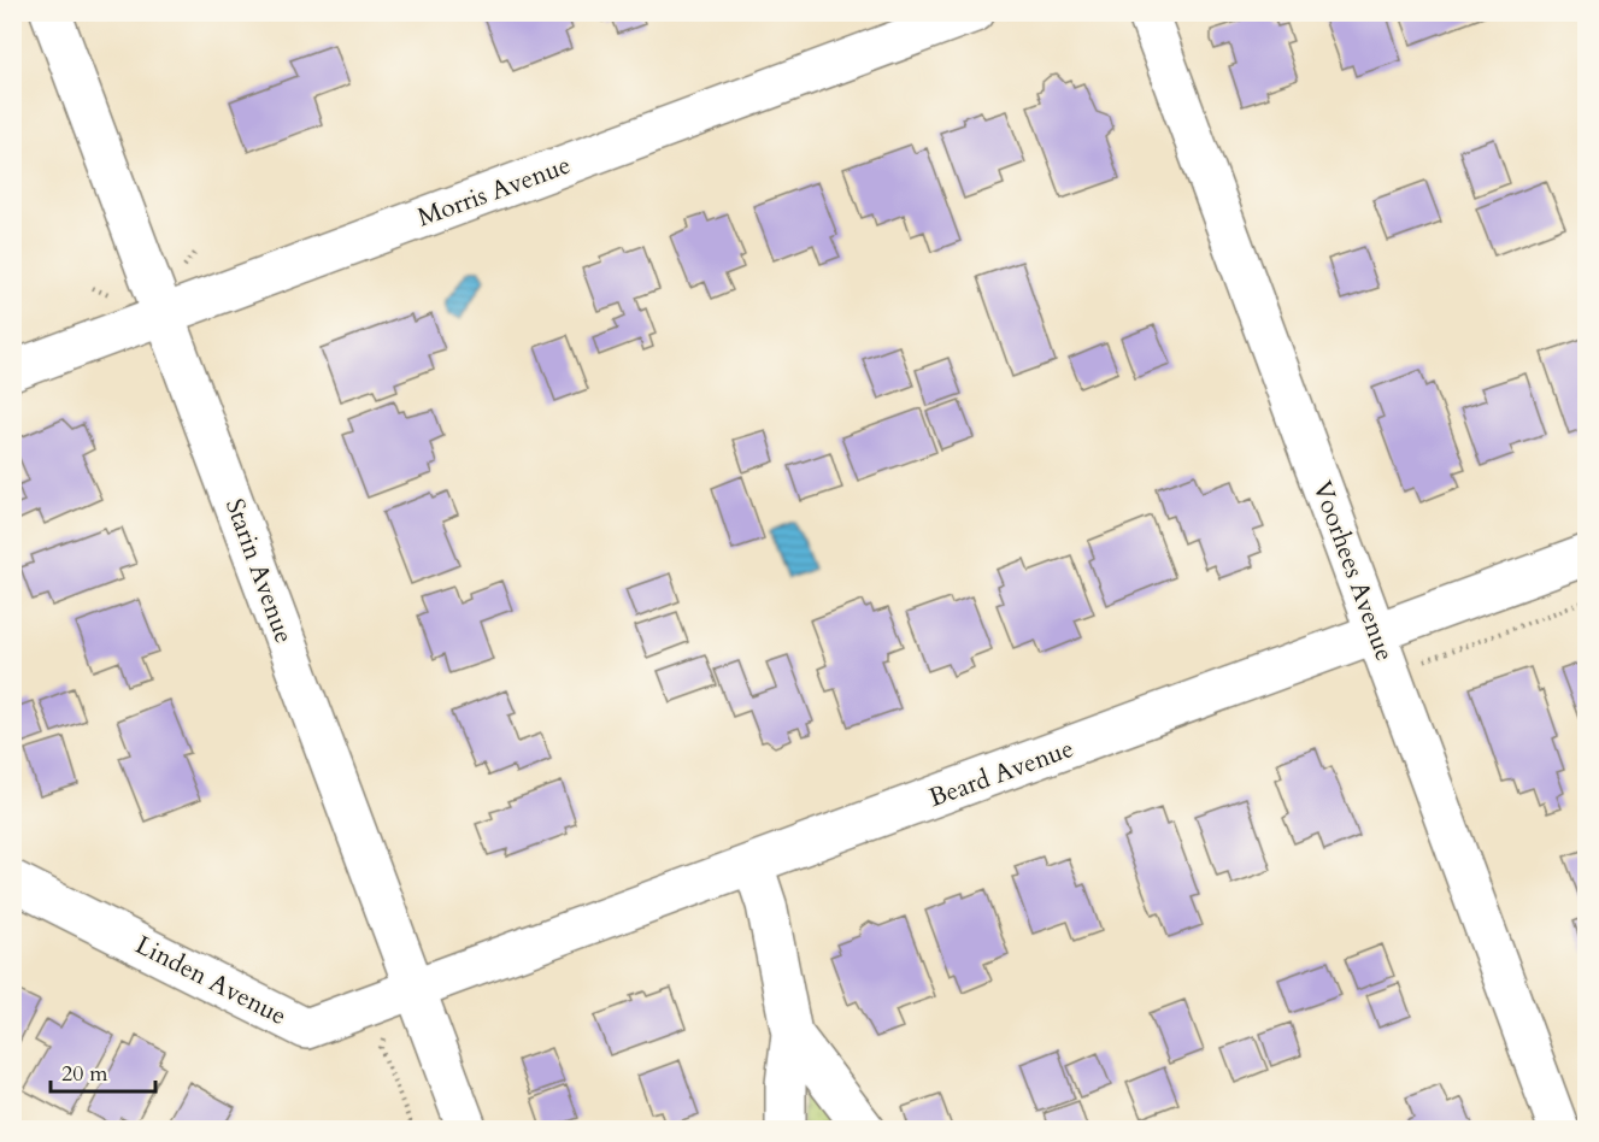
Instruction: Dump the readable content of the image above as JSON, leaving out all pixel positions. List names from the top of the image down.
{
  "streets": {
    "street": [
      "Morris Avenue",
      "Starin Avenue",
      "Voorhees Avenue",
      "Beard Avenue",
      "Linden Avenue"
    ]
  },
  "crossings": [
    ["Morris Avenue", "Starin Avenue"],
    ["Starin Avenue", "Beard Avenue"],
    ["Starin Avenue", "Linden Avenue"],
    ["Voorhees Avenue", "Beard Avenue"],
    ["Beard Avenue", "Linden Avenue"]
  ],
  "scale_bar": "20 m"
}
